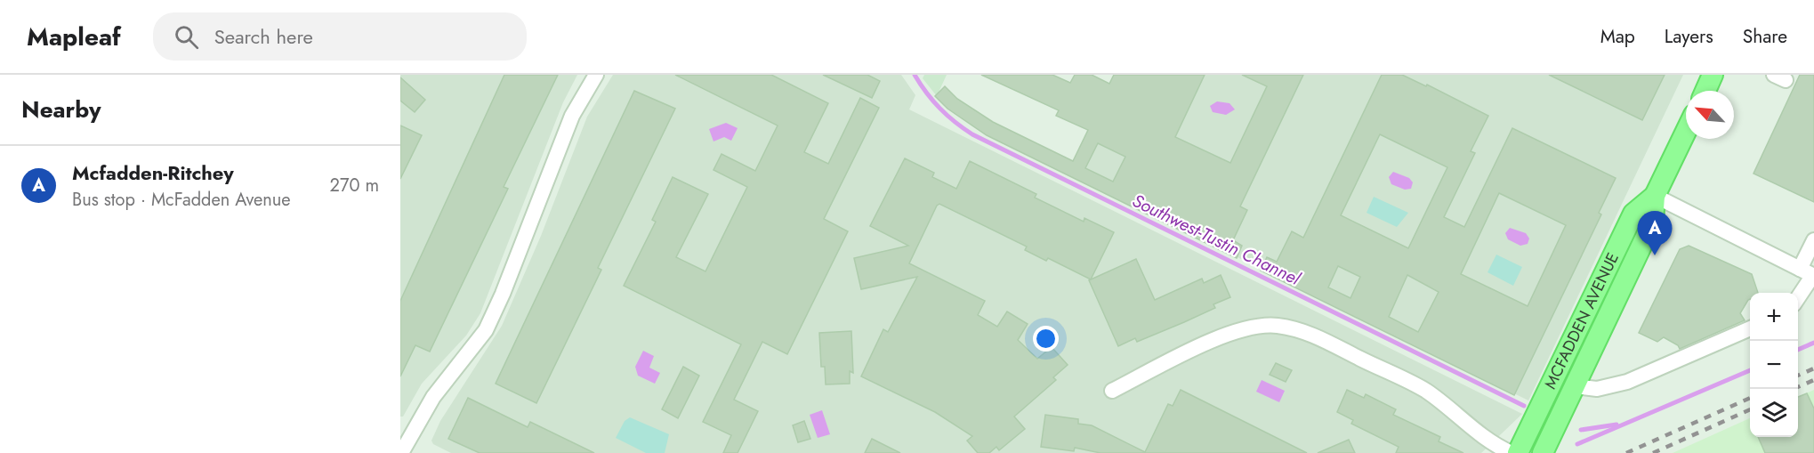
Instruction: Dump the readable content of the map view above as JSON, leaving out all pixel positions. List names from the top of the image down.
{
  "streets": {
    "main road": ["MCFADDEN AVENUE"]
  },
  "water": ["Southwest-Tustin Channel"],
  "north": "top left",
  "page": {
    "header": "Mapleaf",
    "search": "Search here",
    "nav": ["Map", "Layers", "Share"],
    "heading": "Nearby",
    "list": [
      {
        "mark": "A",
        "name": "Mcfadden-Ritchey",
        "note": "Bus stop · McFadden Avenue",
        "value": "270 m"
      }
    ],
    "pins": "A",
    "map_buttons": ["+", "−"]
  }
}
